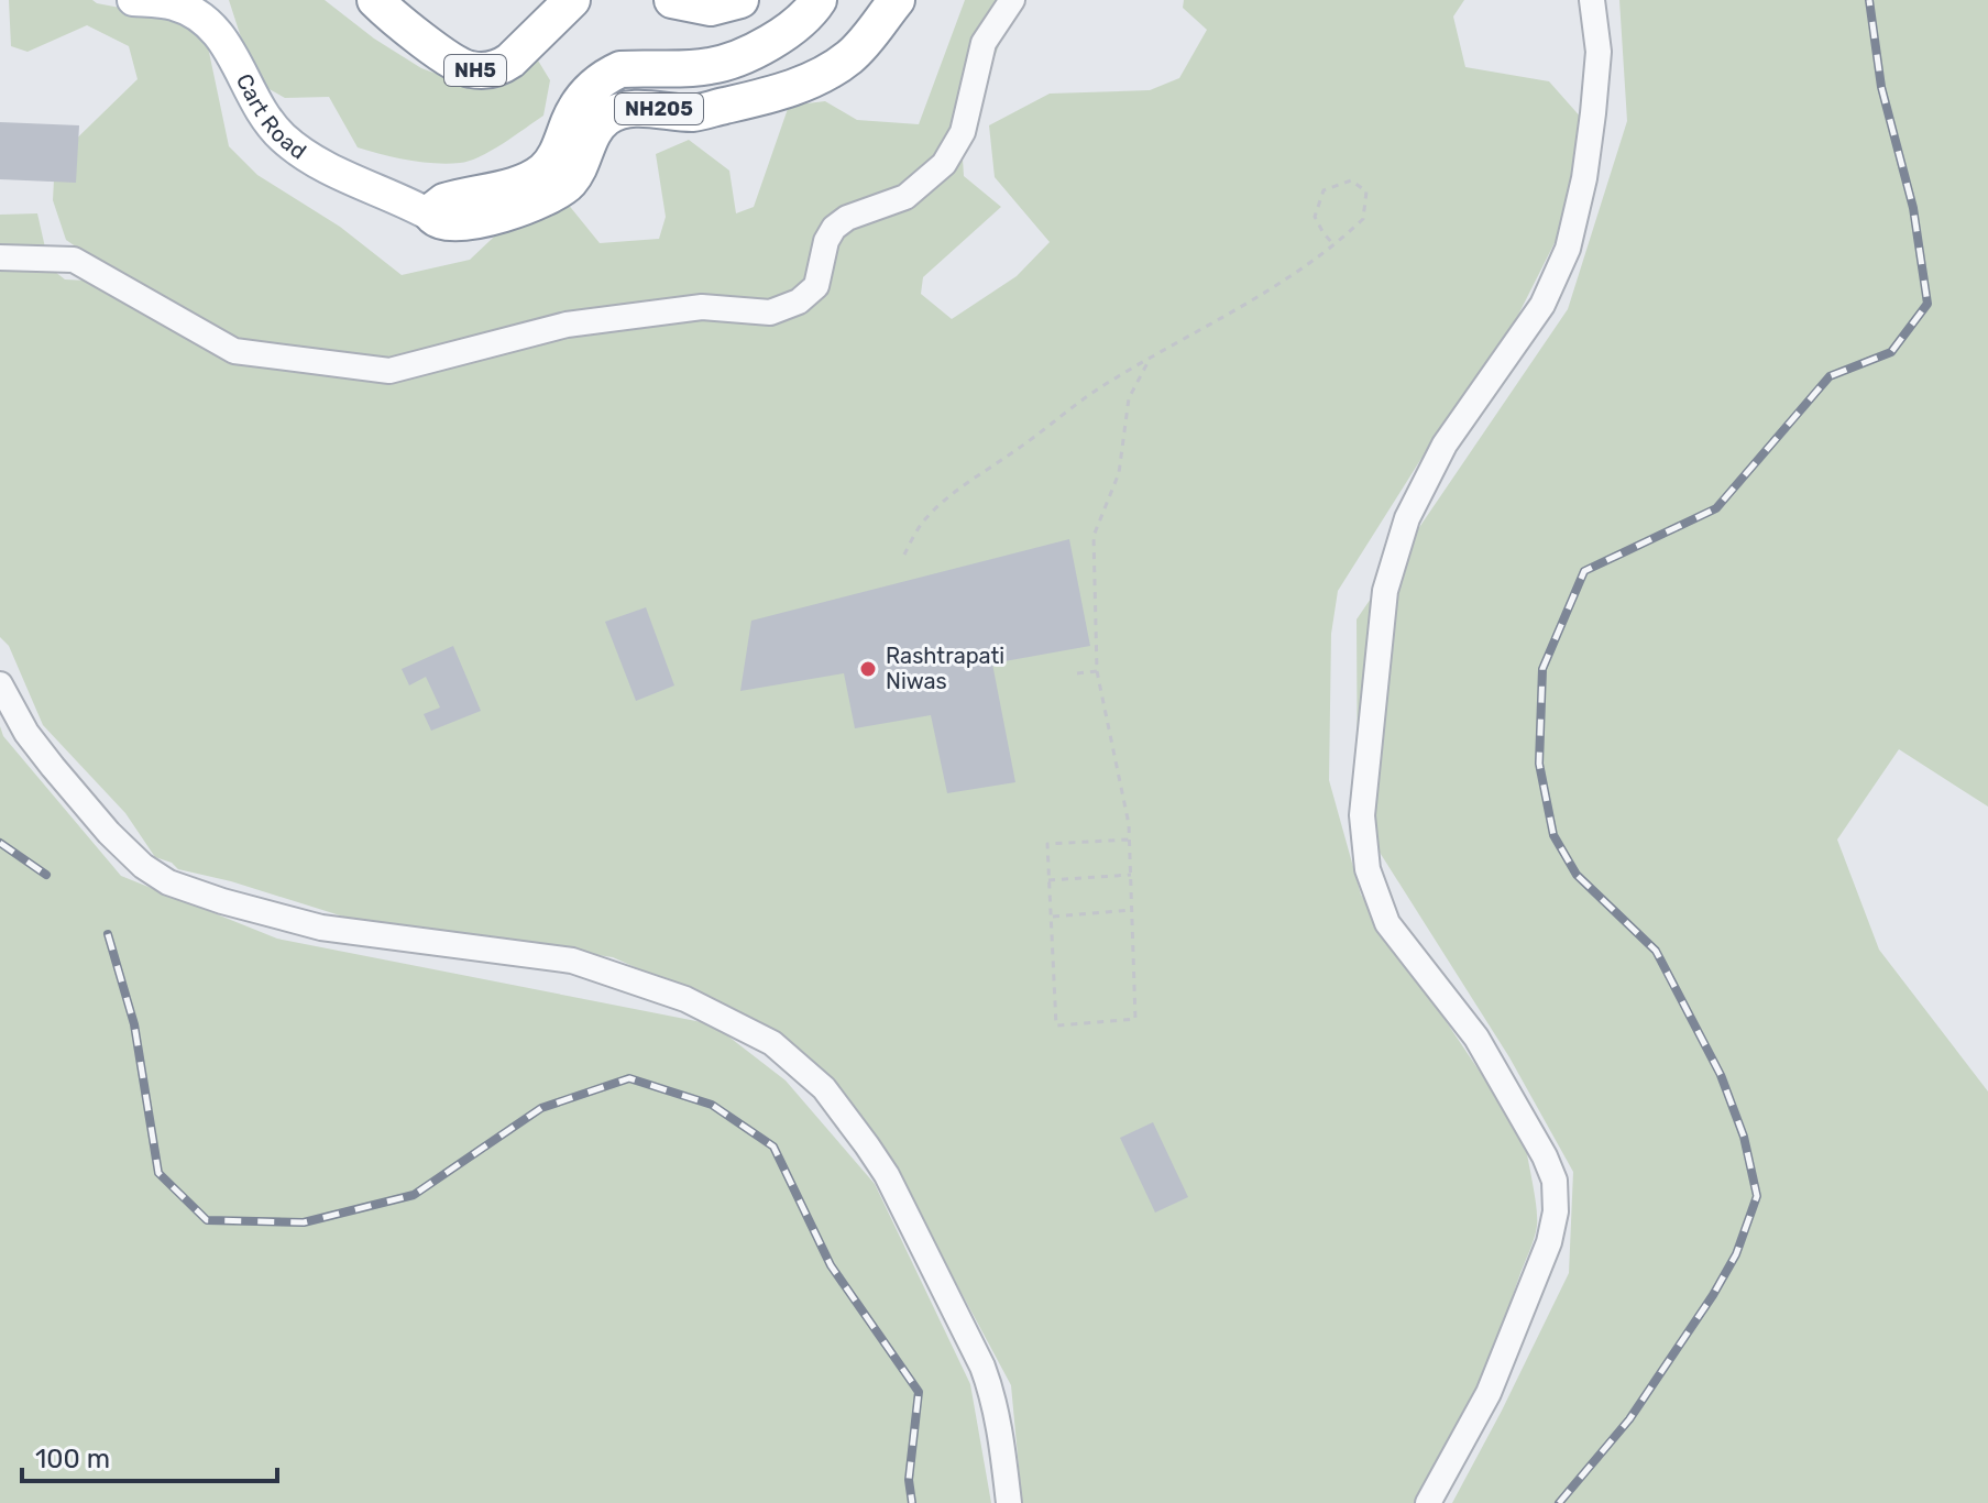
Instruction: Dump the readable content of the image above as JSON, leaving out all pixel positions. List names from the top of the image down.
{
  "streets": {
    "highway": ["NH5", "NH205"],
    "main road": ["Cart Road"]
  },
  "crossings": [
    ["NH205", "Cart Road"]
  ],
  "places": ["Rashtrapati Niwas"],
  "scale_bar": "100 m"
}
